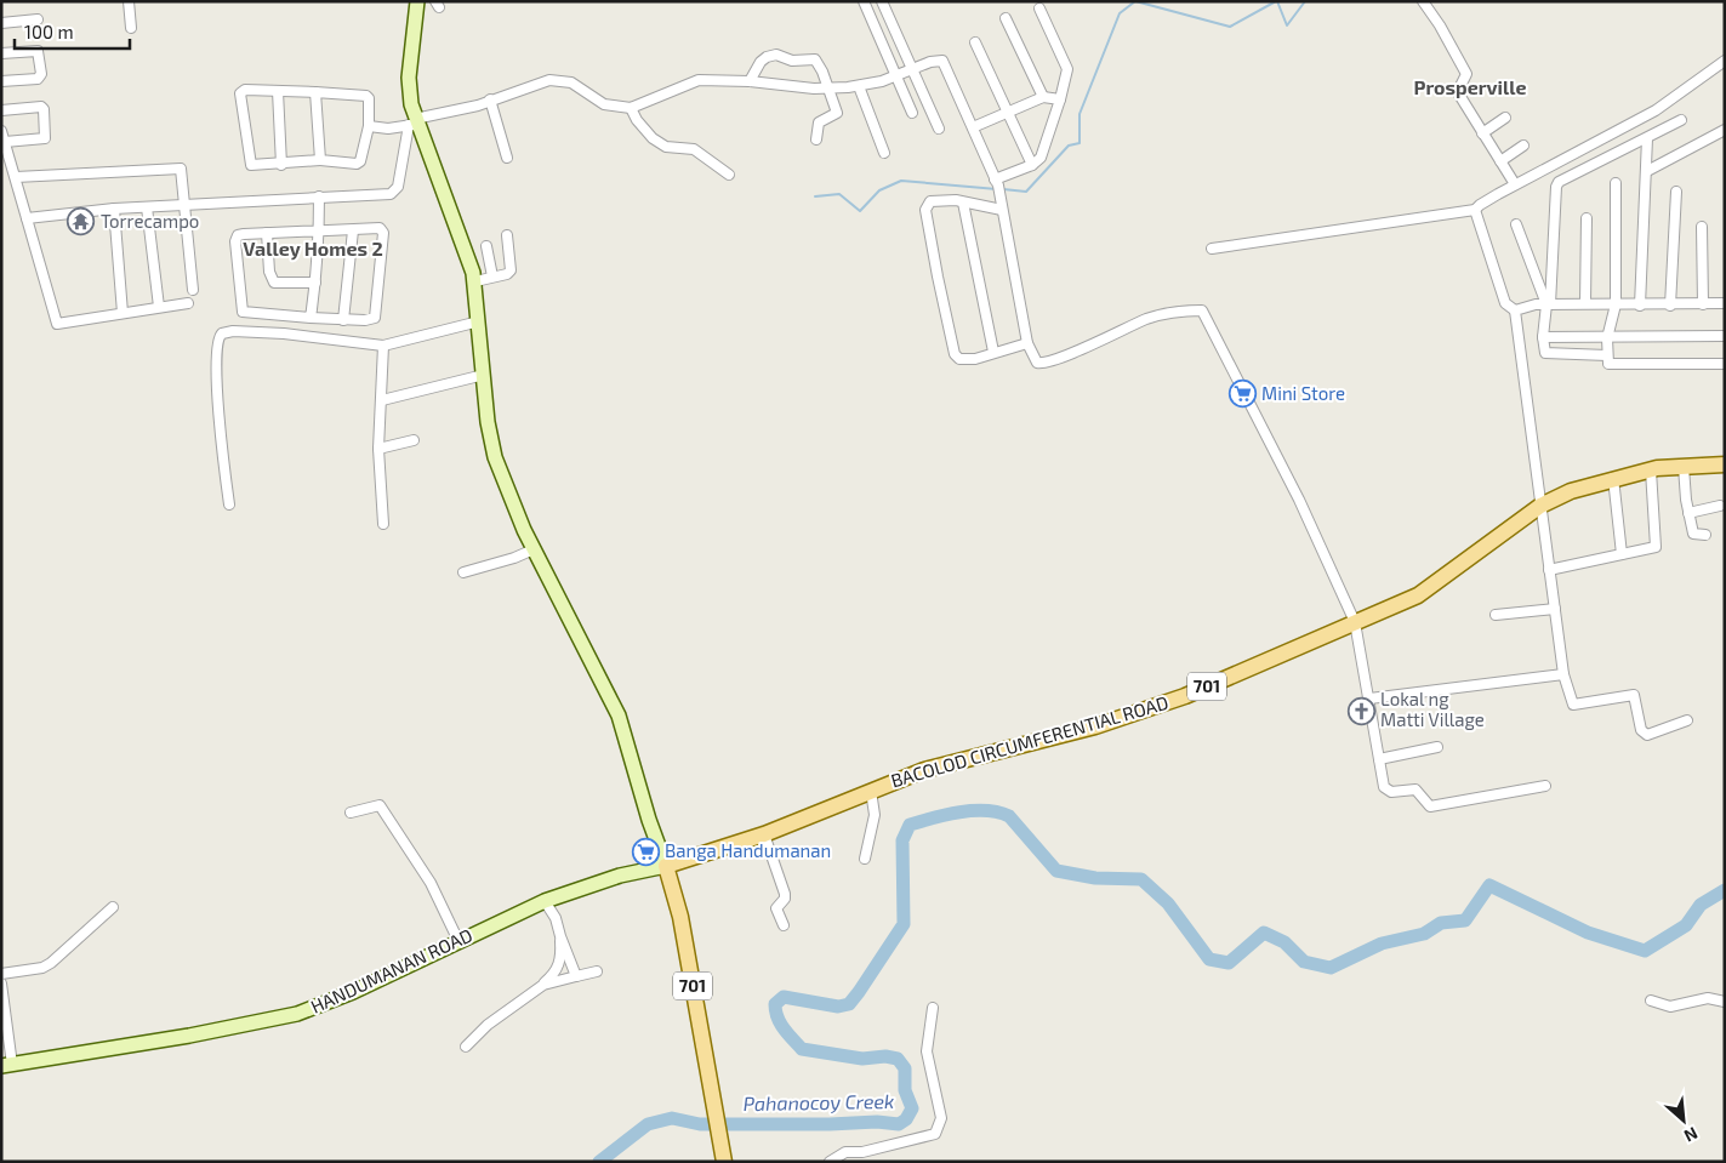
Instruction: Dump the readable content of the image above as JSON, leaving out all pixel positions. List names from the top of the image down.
{
  "streets": {
    "main road": ["701", "BACOLOD CIRCUMFERENTIAL ROAD", "HANDUMANAN ROAD"]
  },
  "crossings": [
    ["701", "BACOLOD CIRCUMFERENTIAL ROAD"],
    ["701", "HANDUMANAN ROAD"],
    ["BACOLOD CIRCUMFERENTIAL ROAD", "HANDUMANAN ROAD"]
  ],
  "districts": ["Prosperville", "Valley Homes 2"],
  "water": ["Pahanocoy Creek"],
  "places": {
    "temple": ["Torrecampo"],
    "supermarket": ["Mini Store", "Banga Handumanan"],
    "church": ["Lokal ng Matti Village"]
  },
  "scale_bar": "100 m",
  "north": "bottom right"
}
